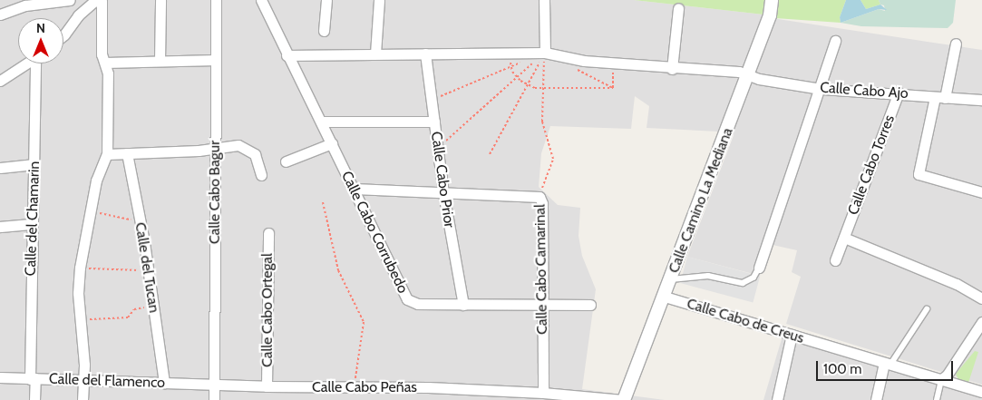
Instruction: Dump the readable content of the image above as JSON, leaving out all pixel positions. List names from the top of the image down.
{
  "streets": {
    "street": [
      "Calle Cabo Ajo",
      "Calle Cabo Torres",
      "Calle Cabo Prior",
      "Calle Cabo Bagur",
      "Calle Camino La Mediana",
      "Calle del Chamarin",
      "Calle Cabo Corrubedo",
      "Calle del Tucan",
      "Calle Cabo Camarinal",
      "Calle Cabo Ortegal",
      "Calle Cabo de Creus",
      "Calle del Flamenco",
      "Calle Cabo Peñas"
    ]
  },
  "crossings": [
    ["Calle Cabo Ajo", "Calle Cabo Torres"],
    ["Calle Cabo Ajo", "Calle Camino La Mediana"],
    ["Calle Cabo Prior", "Calle Cabo Corrubedo"],
    ["Calle Cabo Prior", "Calle Cabo Camarinal"],
    ["Calle Cabo Bagur", "Calle del Flamenco"],
    ["Calle Cabo Bagur", "Calle Cabo Peñas"],
    ["Calle Camino La Mediana", "Calle Cabo de Creus"],
    ["Calle Camino La Mediana", "Calle Cabo Peñas"],
    ["Calle del Chamarin", "Calle del Flamenco"],
    ["Calle Cabo Corrubedo", "Calle Cabo Camarinal"],
    ["Calle del Tucan", "Calle del Flamenco"],
    ["Calle Cabo Camarinal", "Calle Cabo Peñas"],
    ["Calle Cabo Ortegal", "Calle Cabo Peñas"],
    ["Calle del Flamenco", "Calle Cabo Peñas"]
  ],
  "scale_bar": "100 m",
  "north": "top"
}
